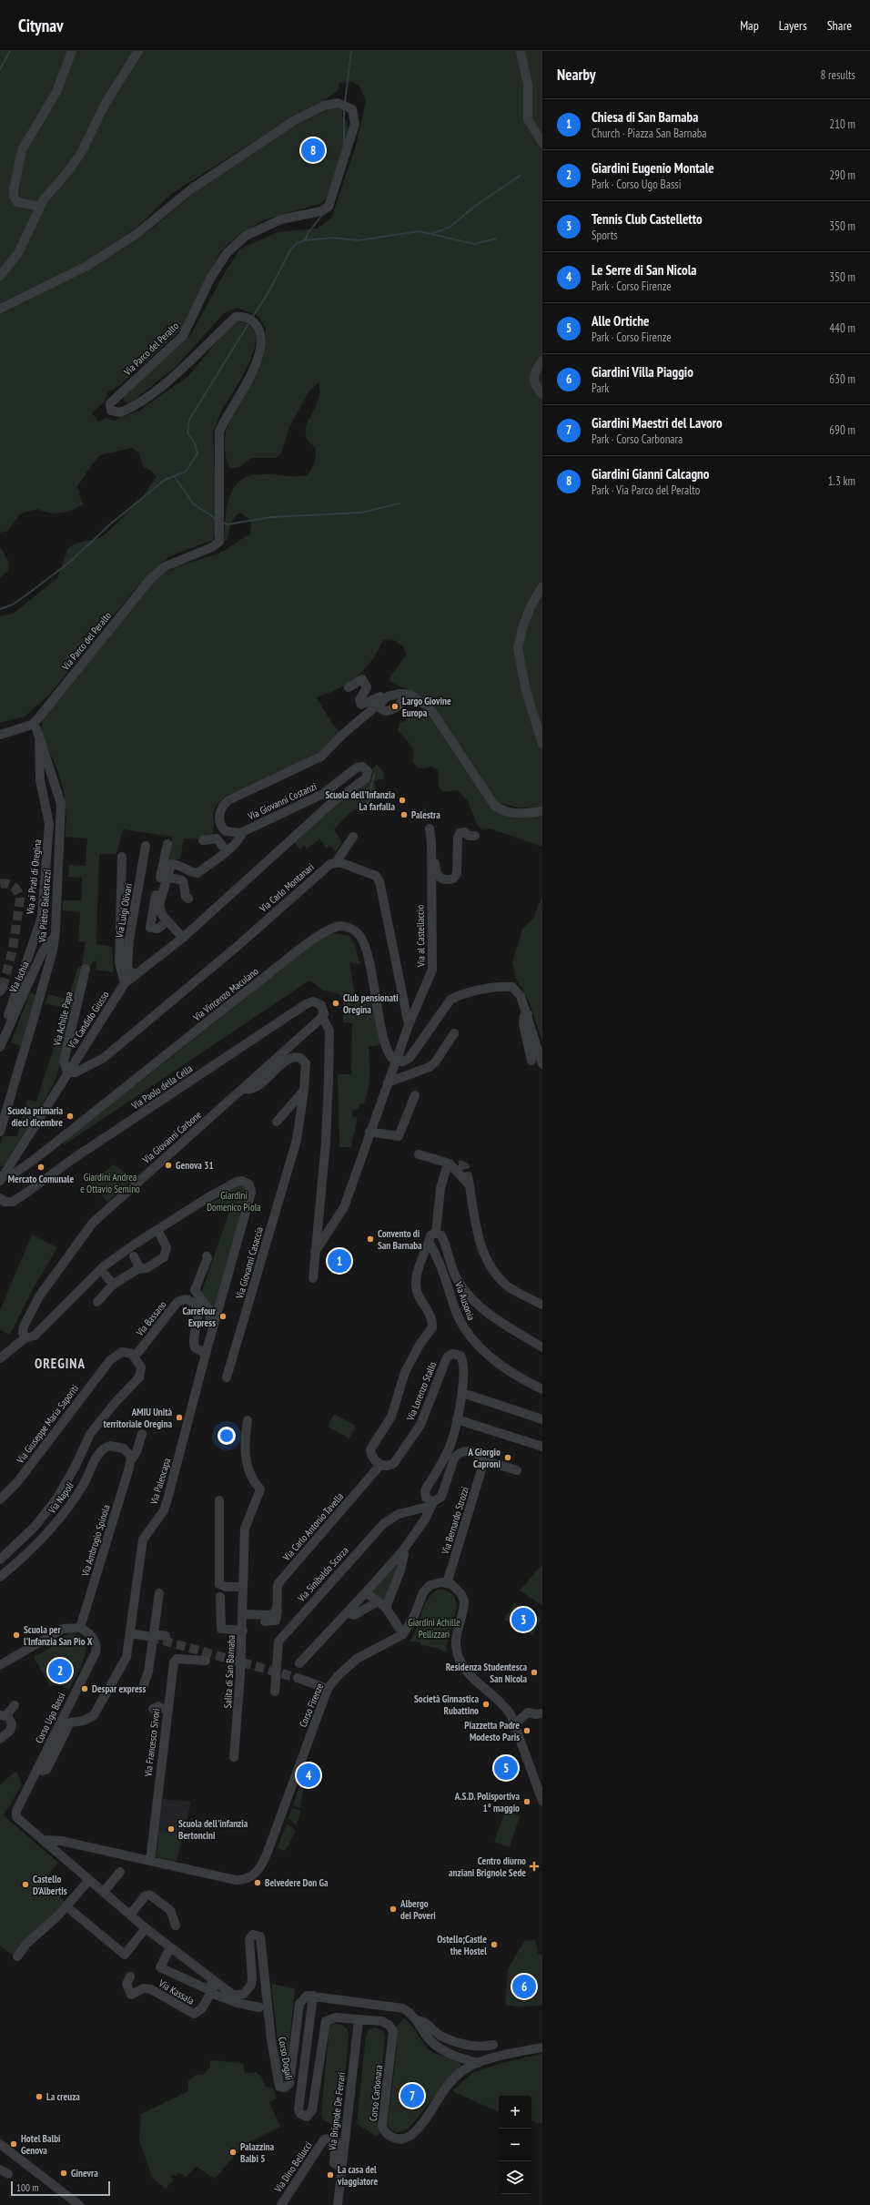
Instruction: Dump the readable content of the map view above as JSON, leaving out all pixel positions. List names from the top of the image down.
{
  "streets": {
    "street": [
      "Via Parco del Peralto",
      "Via Giovanni Costanzi",
      "Via ai Prati di Oregina",
      "Via Carlo Montanari",
      "Via Pietro Balestrazzi",
      "Via Luigi Olivari",
      "Via al Castellaccio",
      "Via Ischia",
      "Via Vincenzo Maculano",
      "Via Achille Papa",
      "Via Candido Giusso",
      "Via Paolo della Cella",
      "Via Giovanni Carbone",
      "Via Giovanni Casaccia",
      "Via Ausonia",
      "Via Bassano",
      "Via Lorenzo Stallo",
      "Via Giuseppe Maria Saporiti",
      "Via Paleocapa",
      "Via Napoli",
      "Via Bernardo Strozzi",
      "Via Carlo Antonio Tavella",
      "Via Ambrogio Spinola",
      "Via Sinibaldo Scorza",
      "Salita di San Barnaba",
      "Corso Firenze",
      "Corso Ugo Bassi",
      "Via Francesco Sivori",
      "Via Kassala",
      "Corso Dogali",
      "Corso Carbonara",
      "Via Brignole De Ferrari",
      "Via Dino Bellucci"
    ]
  },
  "crossings": [
    ["Via Parco del Peralto", "Via Pietro Balestrazzi"],
    ["Via Giovanni Costanzi", "Via Luigi Olivari"],
    ["Via Giovanni Costanzi", "Via Candido Giusso"],
    ["Via ai Prati di Oregina", "Via Pietro Balestrazzi"],
    ["Via Carlo Montanari", "Via Achille Papa"],
    ["Via Carlo Montanari", "Via Candido Giusso"],
    ["Via Pietro Balestrazzi", "Via Ischia"],
    ["Via Vincenzo Maculano", "Via Candido Giusso"],
    ["Via Achille Papa", "Via Candido Giusso"],
    ["Via Paolo della Cella", "Via Giovanni Carbone"],
    ["Via Giovanni Carbone", "Via Giovanni Casaccia"],
    ["Via Giovanni Carbone", "Via Paleocapa"],
    ["Via Ausonia", "Via Lorenzo Stallo"],
    ["Via Bassano", "Via Giuseppe Maria Saporiti"],
    ["Via Bassano", "Via Paleocapa"],
    ["Via Lorenzo Stallo", "Via Carlo Antonio Tavella"],
    ["Via Lorenzo Stallo", "Via Sinibaldo Scorza"],
    ["Via Paleocapa", "Corso Ugo Bassi"],
    ["Via Napoli", "Via Ambrogio Spinola"],
    ["Via Bernardo Strozzi", "Corso Firenze"],
    ["Via Ambrogio Spinola", "Corso Ugo Bassi"],
    ["Corso Firenze", "Corso Ugo Bassi"],
    ["Corso Firenze", "Via Francesco Sivori"],
    ["Corso Firenze", "Corso Dogali"],
    ["Corso Ugo Bassi", "Corso Dogali"],
    ["Via Kassala", "Corso Dogali"],
    ["Corso Dogali", "Corso Carbonara"],
    ["Corso Dogali", "Via Brignole De Ferrari"],
    ["Corso Carbonara", "Via Brignole De Ferrari"],
    ["Via Brignole De Ferrari", "Via Dino Bellucci"]
  ],
  "districts": ["OREGINA"],
  "parks": ["Giardini Andrea e Ottavio Semino", "Giardini Domenico Piola", "Giardini Achille Pellizzari"],
  "places": {
    "other": [
      "Largo Giovine Europa",
      "Scuola dell'Infanzia La farfalla",
      "Palestra",
      "Club pensionati Oregina",
      "Scuola primaria dieci dicembre",
      "Genova 31",
      "Mercato Comunale",
      "Convento di San Barnaba",
      "Carrefour Express",
      "AMIU Unità territoriale Oregina",
      "A Giorgio Caproni",
      "Scuola per l'Infanzia San Pio X",
      "Residenza Studentesca San Nicola",
      "Despar express",
      "Società Ginnastica Rubattino",
      "Piazzetta Padre Modesto Paris",
      "A.S.D. Polisportiva 1° maggio",
      "Scuola dell'infanzia Bertoncini",
      "Belvedere Don Ga",
      "Castello D'Albertis",
      "Albergo dei Poveri",
      "Ostello;Castle the Hostel",
      "La creuza",
      "Hotel Balbi Genova",
      "Palazzina Balbi 5",
      "Ginevra",
      "La casa del viaggiatore"
    ],
    "health": ["Centro diurno anziani Brignole Sede"]
  },
  "scale_bar": "100 m",
  "page": {
    "header": "Citynav",
    "nav": ["Map", "Layers", "Share"],
    "heading": ["Nearby", "8 results"],
    "list": [
      {
        "mark": "1",
        "name": "Chiesa di San Barnaba",
        "note": "Church · Piazza San Barnaba",
        "value": "210 m"
      },
      {
        "mark": "2",
        "name": "Giardini Eugenio Montale",
        "note": "Park · Corso Ugo Bassi",
        "value": "290 m"
      },
      {
        "mark": "3",
        "name": "Tennis Club Castelletto",
        "note": "Sports",
        "value": "350 m"
      },
      {
        "mark": "4",
        "name": "Le Serre di San Nicola",
        "note": "Park · Corso Firenze",
        "value": "350 m"
      },
      {
        "mark": "5",
        "name": "Alle Ortiche",
        "note": "Park · Corso Firenze",
        "value": "440 m"
      },
      {
        "mark": "6",
        "name": "Giardini Villa Piaggio",
        "note": "Park",
        "value": "630 m"
      },
      {
        "mark": "7",
        "name": "Giardini Maestri del Lavoro",
        "note": "Park · Corso Carbonara",
        "value": "690 m"
      },
      {
        "mark": "8",
        "name": "Giardini Gianni Calcagno",
        "note": "Park · Via Parco del Peralto",
        "value": "1.3 km"
      }
    ],
    "pins": [
      "8",
      "1",
      "3",
      "2",
      "5",
      "4",
      "6",
      "7"
    ],
    "map_buttons": ["+", "−"],
    "scale": "100 m"
  }
}
